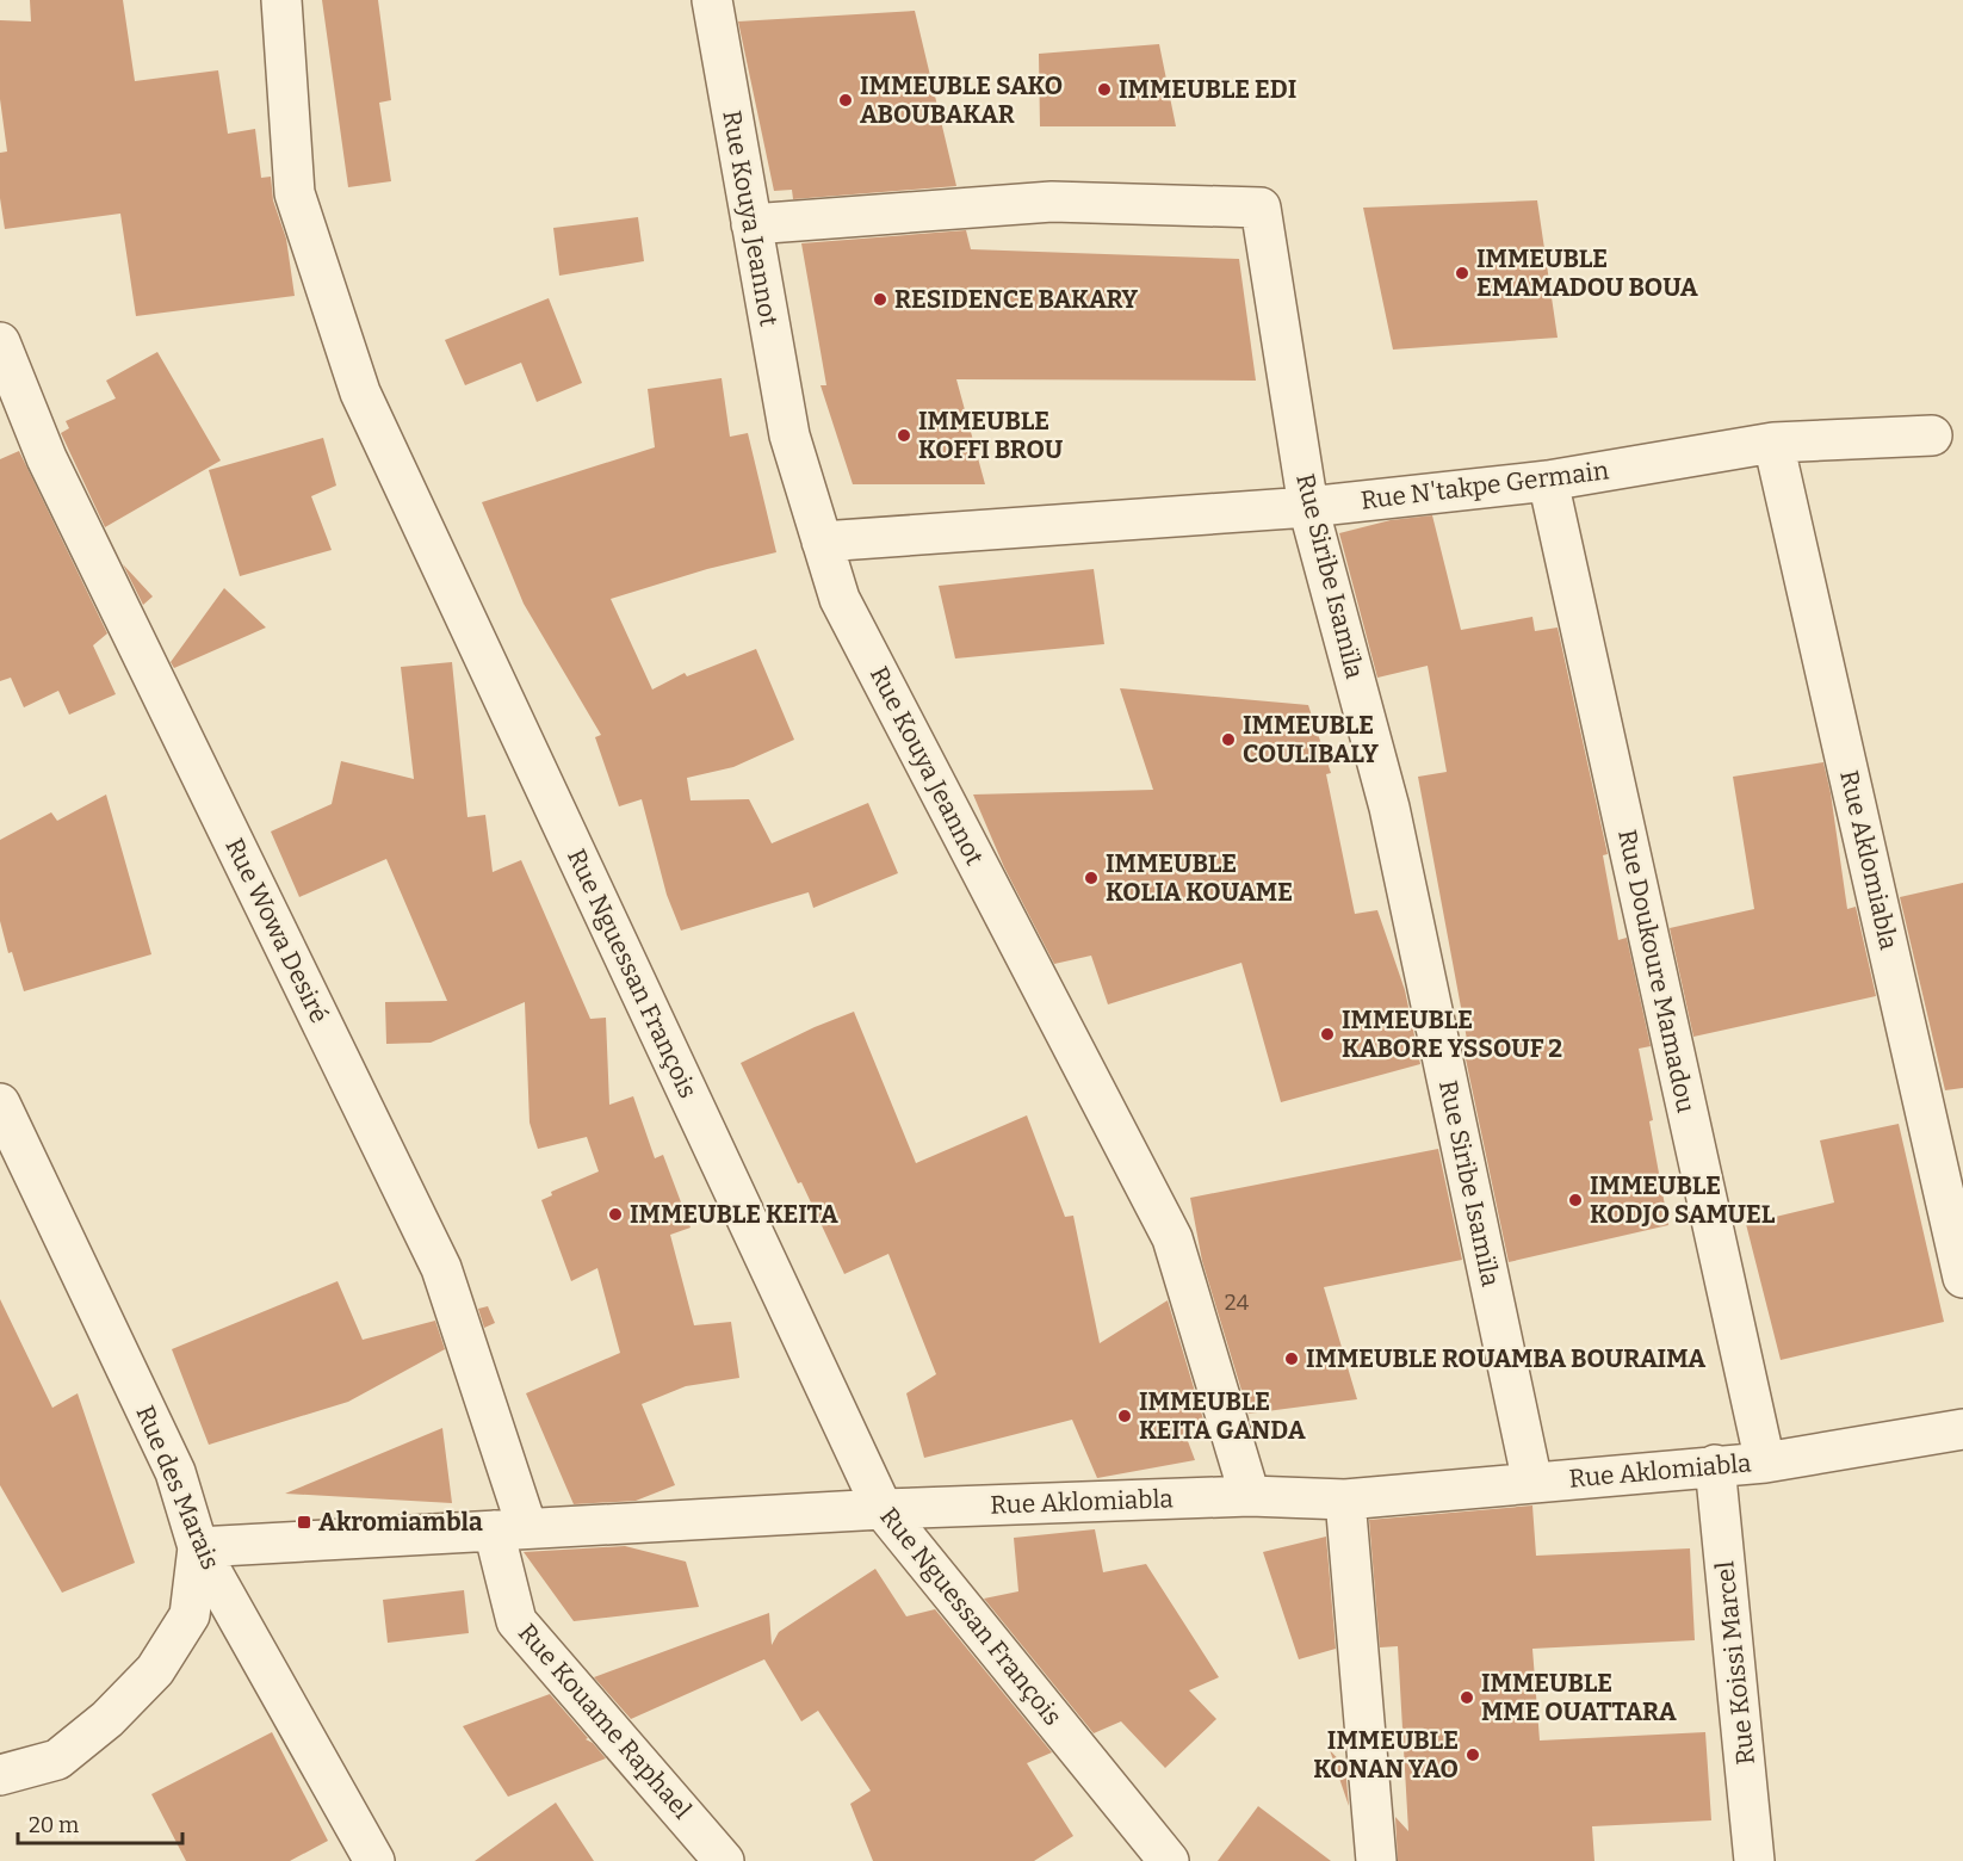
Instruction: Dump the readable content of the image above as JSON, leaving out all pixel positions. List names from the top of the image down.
{
  "streets": {
    "street": [
      "Rue Kouya Jeannot",
      "Rue N'takpe Germain",
      "Rue Siribe Isamïla",
      "Rue Aklomiabla",
      "Rue Wowa Desiré",
      "Rue Doukoure Mamadou",
      "Rue Nguessan François",
      "Rue des Marais",
      "Rue Koissi Marcel",
      "Rue Kouame Raphael"
    ]
  },
  "crossings": [
    ["Rue Kouya Jeannot", "Rue N'takpe Germain"],
    ["Rue Kouya Jeannot", "Rue Siribe Isamïla"],
    ["Rue Kouya Jeannot", "Rue Aklomiabla"],
    ["Rue N'takpe Germain", "Rue Siribe Isamïla"],
    ["Rue N'takpe Germain", "Rue Aklomiabla"],
    ["Rue N'takpe Germain", "Rue Doukoure Mamadou"],
    ["Rue Siribe Isamïla", "Rue Aklomiabla"],
    ["Rue Aklomiabla", "Rue Wowa Desiré"],
    ["Rue Aklomiabla", "Rue Doukoure Mamadou"],
    ["Rue Aklomiabla", "Rue Nguessan François"],
    ["Rue Aklomiabla", "Rue des Marais"],
    ["Rue Aklomiabla", "Rue Koissi Marcel"],
    ["Rue Aklomiabla", "Rue Kouame Raphael"],
    ["Rue Wowa Desiré", "Rue Kouame Raphael"]
  ],
  "places": {
    "other": [
      "IMMEUBLE EDI",
      "IMMEUBLE SAKO ABOUBAKAR",
      "IMMEUBLE EMAMADOU BOUA",
      "RESIDENCE BAKARY",
      "IMMEUBLE KOFFI BROU",
      "IMMEUBLE COULIBALY",
      "IMMEUBLE KOLIA KOUAME",
      "IMMEUBLE KABORE YSSOUF 2",
      "IMMEUBLE KODJO SAMUEL",
      "IMMEUBLE KEITA",
      "IMMEUBLE ROUAMBA BOURAIMA",
      "IMMEUBLE KEITA GANDA",
      "IMMEUBLE MME OUATTARA",
      "IMMEUBLE KONAN YAO"
    ],
    "transit": ["Akromiambla"]
  },
  "house_numbers": ["24"],
  "scale_bar": "20 m"
}
